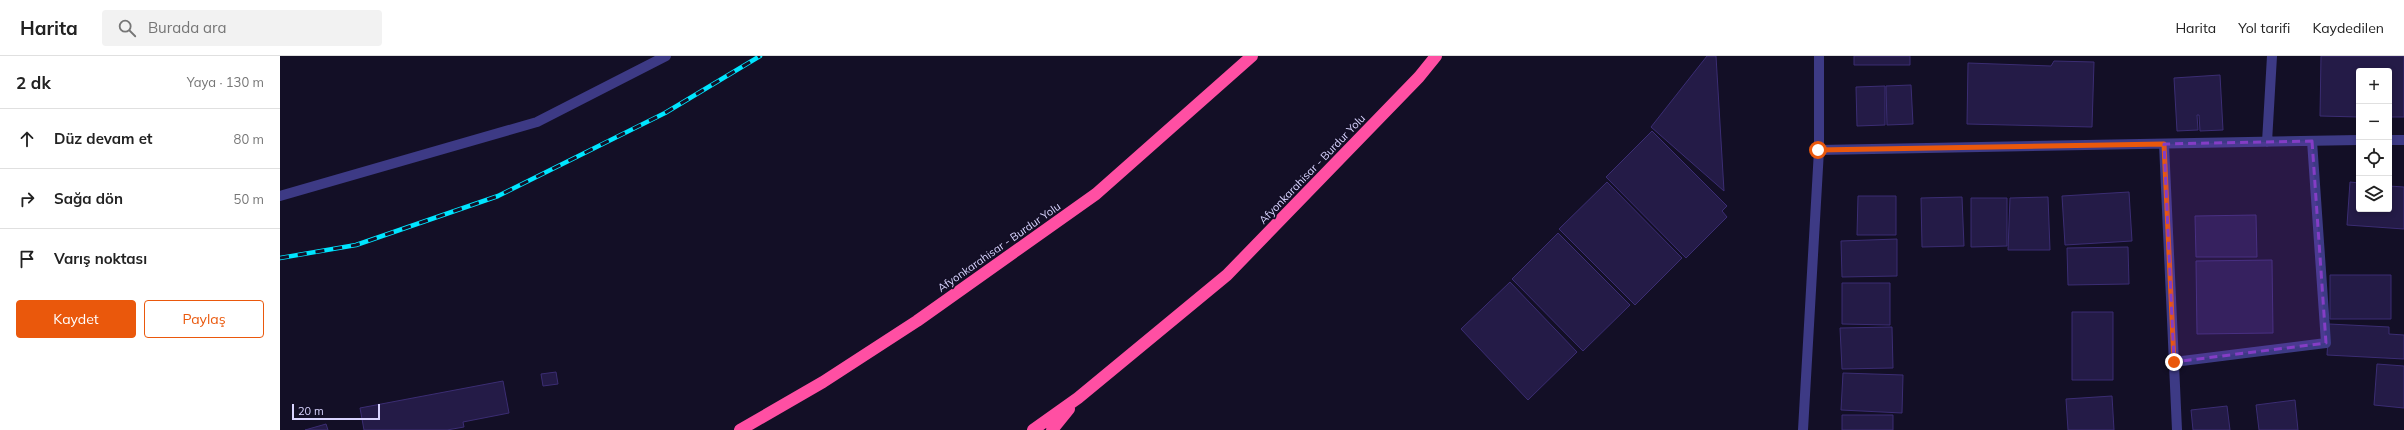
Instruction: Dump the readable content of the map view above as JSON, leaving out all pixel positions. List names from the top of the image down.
{
  "streets": {
    "highway": ["Afyonkarahisar - Burdur Yolu"]
  },
  "scale_bar": "20 m",
  "page": {
    "header": "Harita",
    "search": "Burada ara",
    "nav": ["Harita", "Yol tarifi", "Kaydedilen"],
    "heading": ["2 dk", "Yaya · 130 m"],
    "map_buttons": ["+", "−"],
    "list": [
      ["Düz devam et", "80 m"],
      ["Sağa dön", "50 m"],
      "Varış noktası"
    ],
    "buttons": ["Kaydet", "Paylaş"],
    "scale": "20 m"
  }
}
